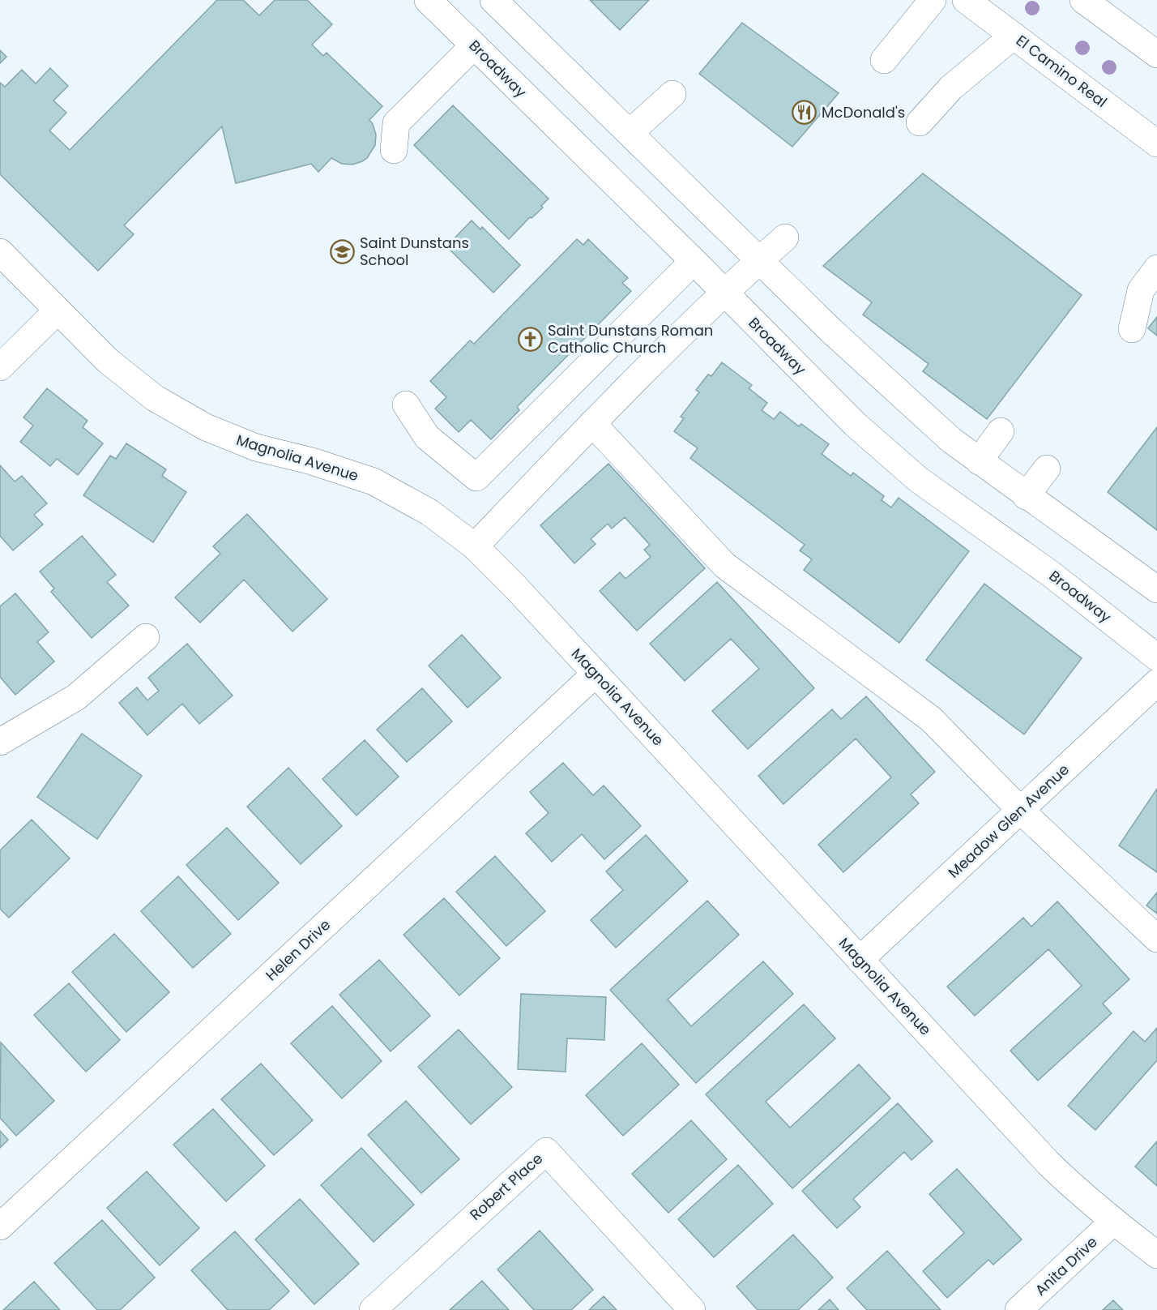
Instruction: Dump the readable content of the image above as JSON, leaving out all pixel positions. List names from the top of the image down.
{
  "streets": {
    "street": [
      "Broadway",
      "El Camino Real",
      "Magnolia Avenue",
      "Meadow Glen Avenue",
      "Helen Drive",
      "Robert Place",
      "Anita Drive"
    ]
  },
  "crossings": [
    ["Magnolia Avenue", "Meadow Glen Avenue"],
    ["Magnolia Avenue", "Helen Drive"],
    ["Magnolia Avenue", "Anita Drive"]
  ],
  "places": {
    "restaurant": ["McDonald's"],
    "school or university": ["Saint Dunstans School"],
    "church": ["Saint Dunstans Roman Catholic Church"]
  }
}
